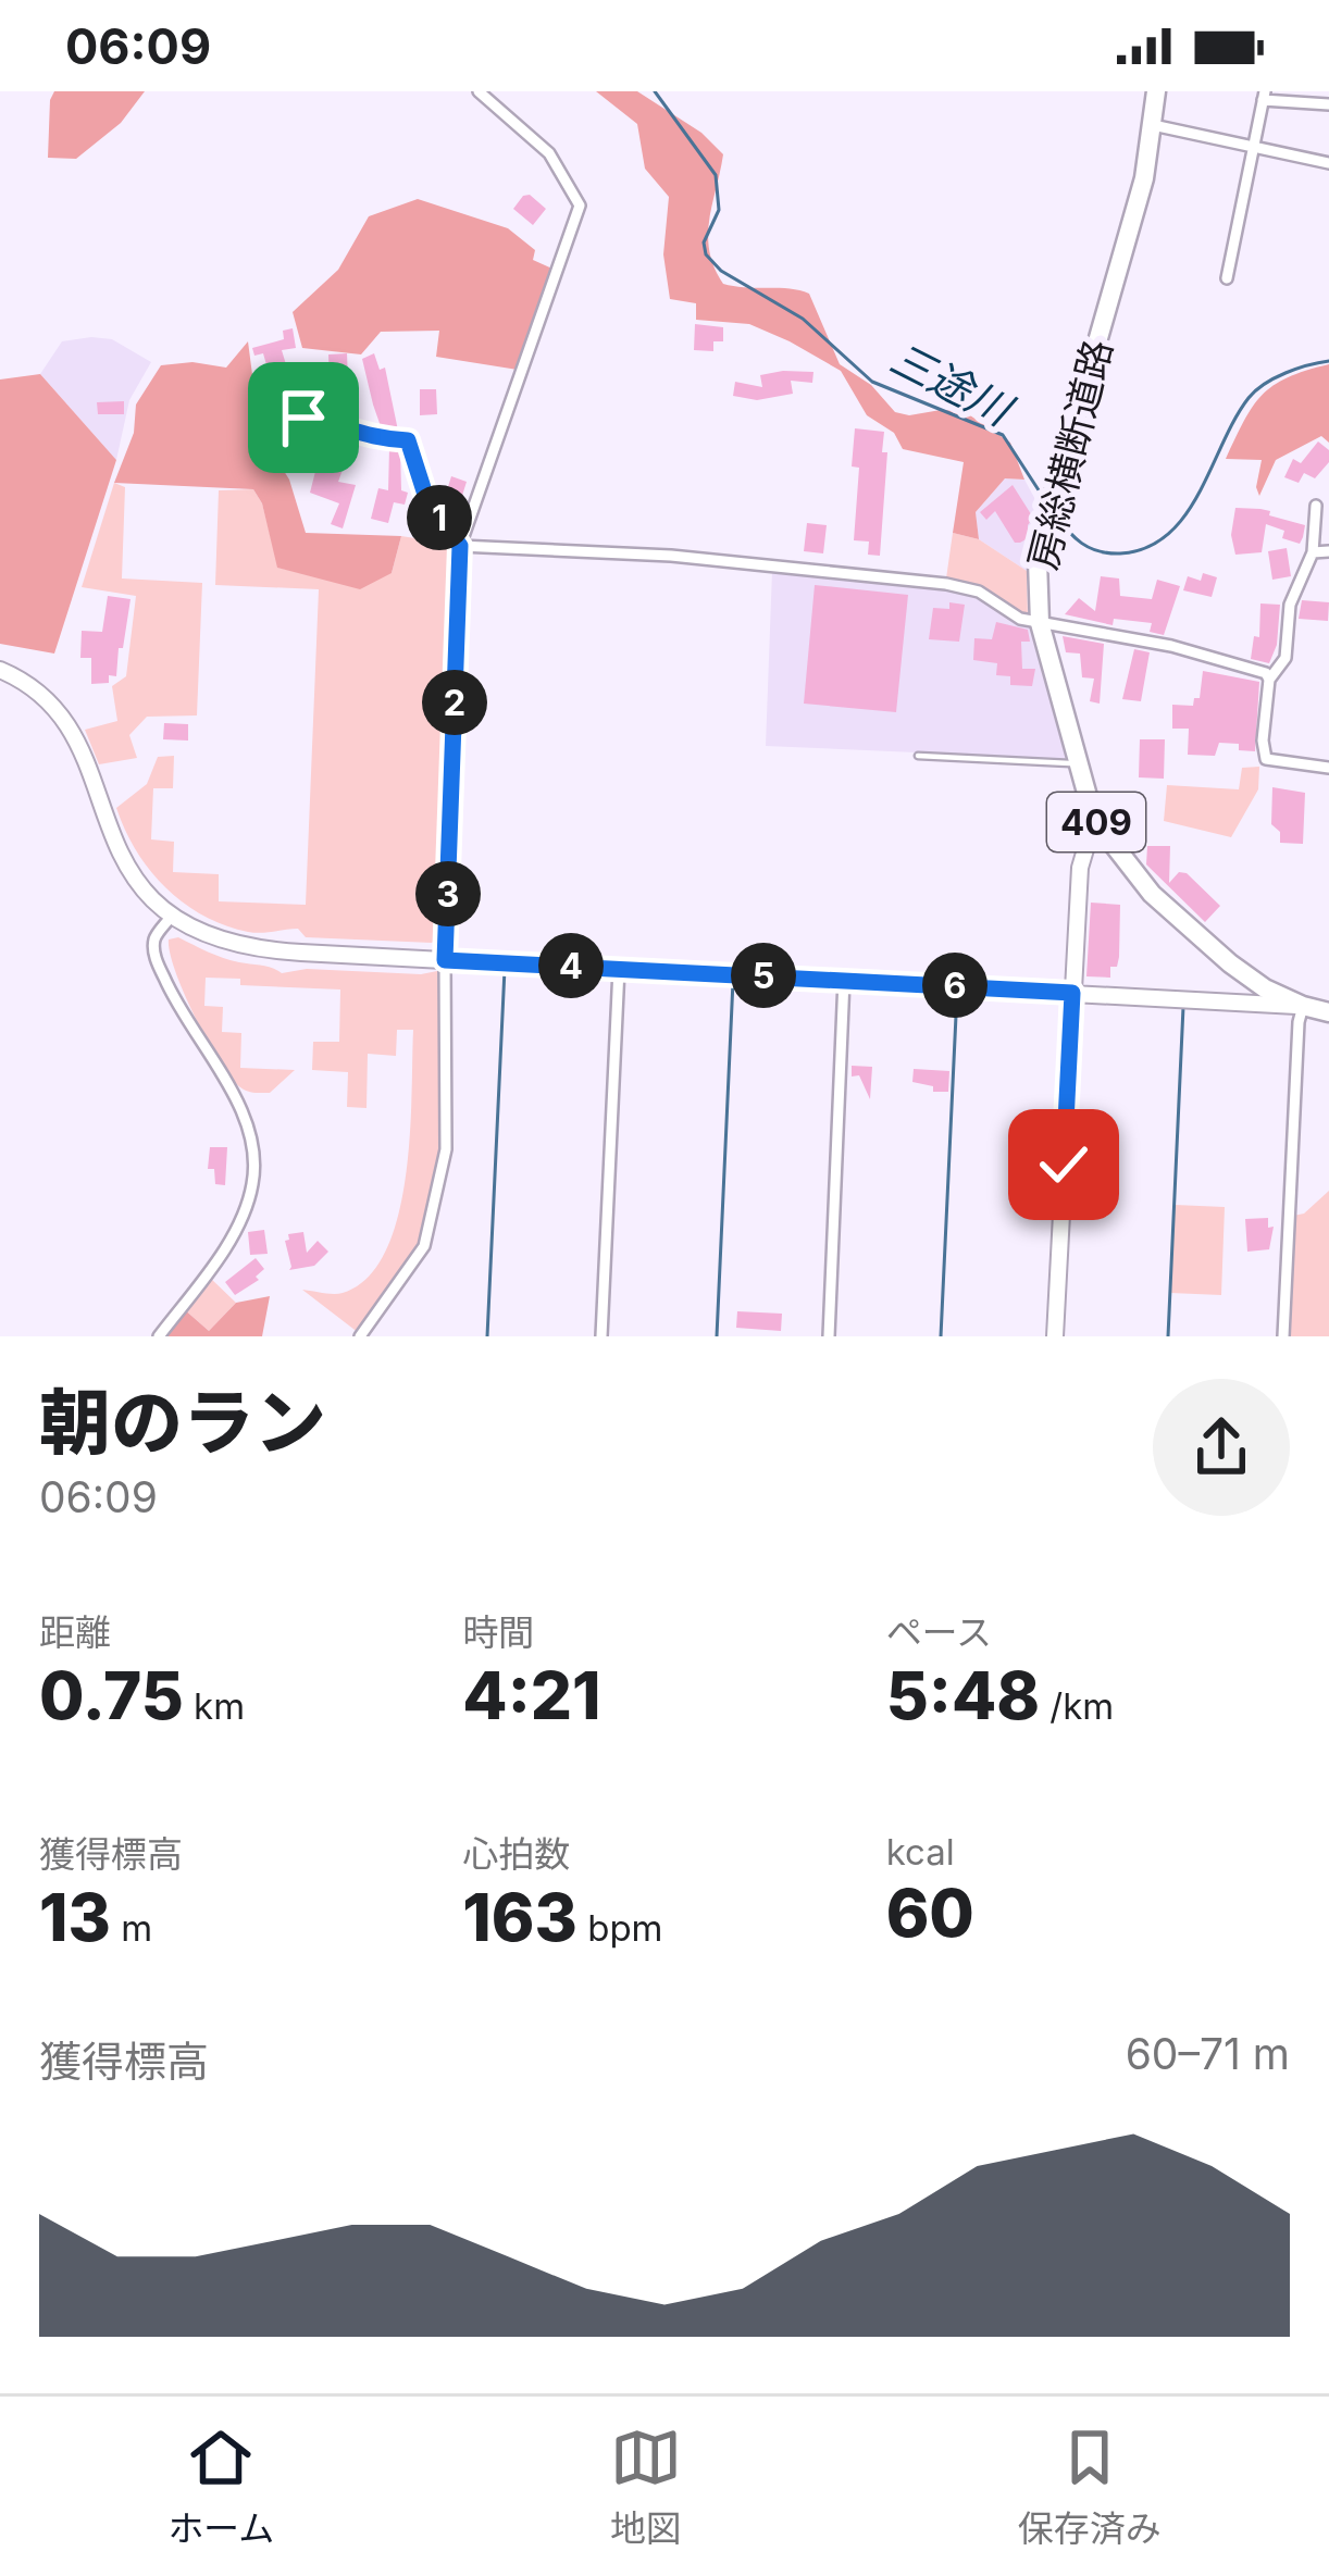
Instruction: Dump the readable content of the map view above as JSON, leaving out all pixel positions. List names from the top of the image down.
{
  "streets": {
    "highway": ["房総横断道路", "409"]
  },
  "water": ["三途川"],
  "page": {
    "status": "06:09",
    "pins": [
      "1",
      "2",
      "3",
      "4",
      "5",
      "6"
    ],
    "heading": ["朝のラン", "06:09"],
    "stats": [
      ["距離", "0.75 km"],
      ["時間", "4:21"],
      ["ペース", "5:48 /km"],
      ["獲得標高", "13 m"],
      ["心拍数", "163 bpm"],
      ["kcal", "60"]
    ],
    "chart": ["獲得標高", "60–71 m"],
    "tabs": ["ホーム", "地図", "保存済み"]
  }
}
